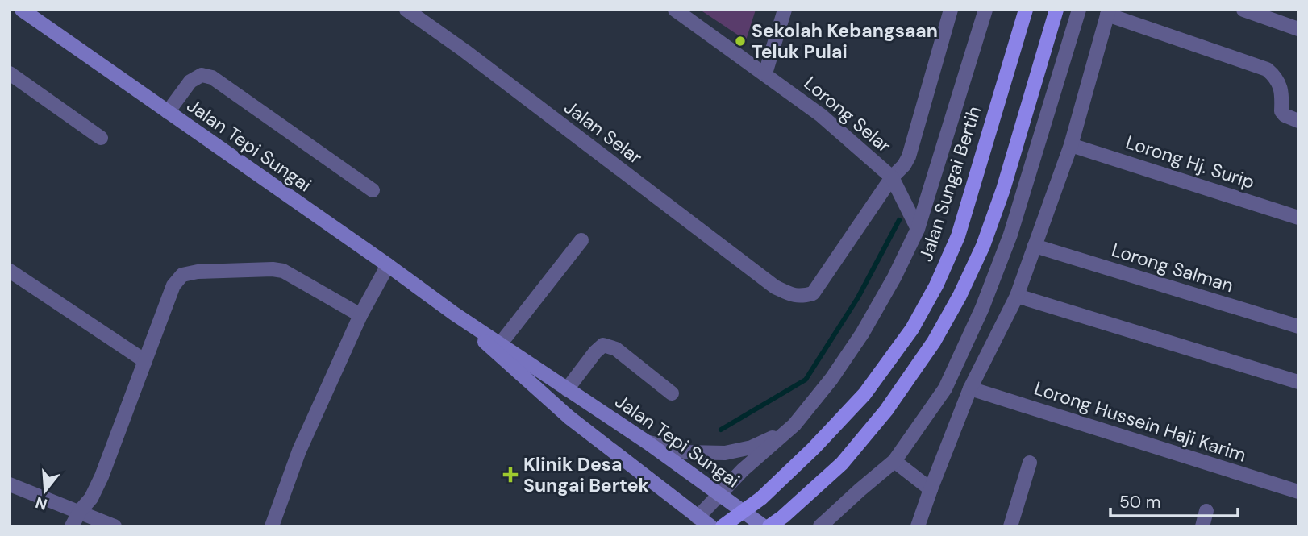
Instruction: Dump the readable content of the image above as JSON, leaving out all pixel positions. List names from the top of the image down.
{
  "streets": {
    "main road": ["Jalan Tepi Sungai", "Jalan Sungai Bertih"],
    "street": [
      "Lorong Selar",
      "Jalan Selar",
      "Lorong Hj. Surip",
      "Lorong Salman",
      "Lorong Hussein Haji Karim"
    ]
  },
  "crossings": [
    ["Lorong Selar", "Jalan Selar"]
  ],
  "places": {
    "other": ["Sekolah Kebangsaan Teluk Pulai"],
    "health": ["Klinik Desa Sungai Bertek"]
  },
  "scale_bar": "50 m",
  "north": "bottom"
}
